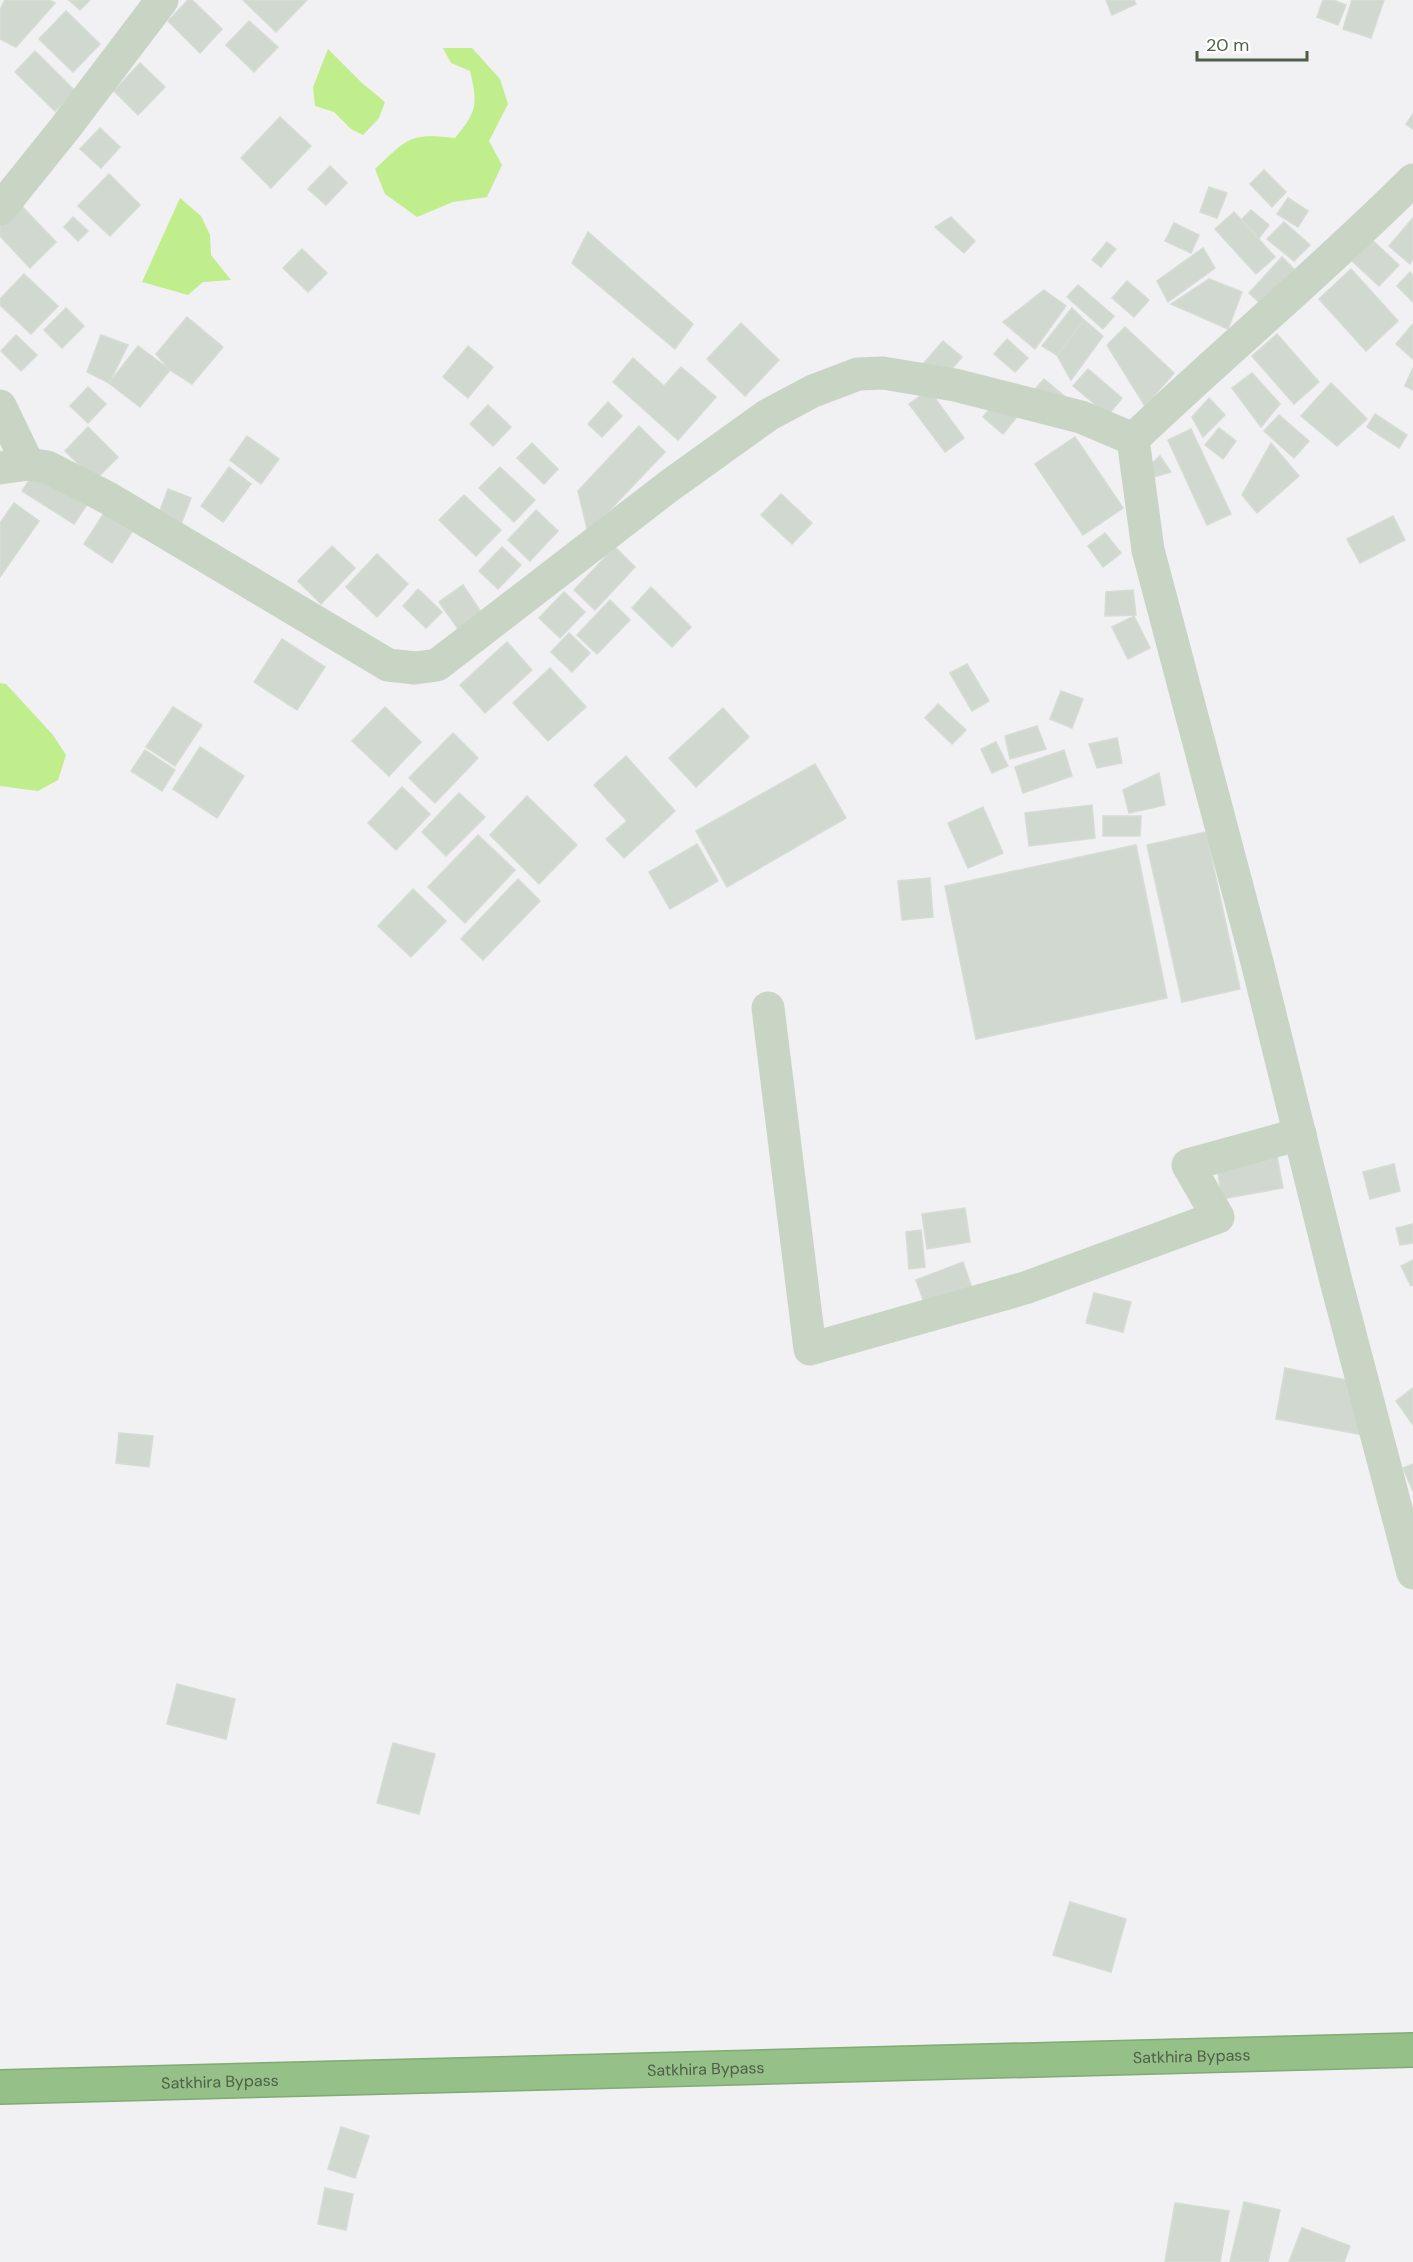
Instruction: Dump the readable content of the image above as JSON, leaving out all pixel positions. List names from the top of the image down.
{
  "streets": {
    "highway": ["Satkhira Bypass"]
  },
  "scale_bar": "20 m"
}
